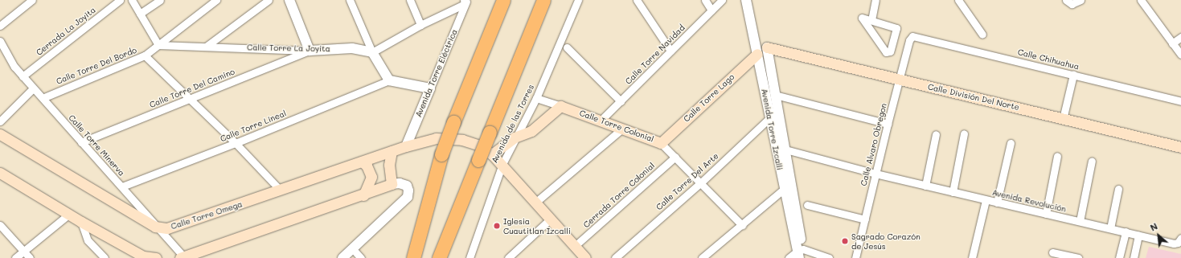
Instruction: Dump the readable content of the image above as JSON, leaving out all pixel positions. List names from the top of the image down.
{
  "streets": {
    "main road": [
      "Calle División Del Norte",
      "Calle Torre Lago",
      "Calle Torre Colonial",
      "Calle Torre Omega"
    ],
    "street": [
      "Cerrada La Joyita",
      "Calle Torre La Joyita",
      "Calle Torre Navidad",
      "Calle Chihuahua",
      "Calle Torre Del Bordo",
      "Avenida Torre Eléctrica",
      "Calle Torre Del Camino",
      "Avenida de las Torres",
      "Calle Torre Lineal",
      "Avenida Torre Izcalli",
      "Calle Alvaro Obregon",
      "Calle Torre Minerva",
      "Calle Torre Del Arte",
      "Cerrada Torre Colonial",
      "Avenida Revolución"
    ]
  },
  "crossings": [
    ["Cerrada La Joyita", "Calle Torre Minerva"],
    ["Calle Torre La Joyita", "Calle Torre Del Bordo"],
    ["Calle Torre La Joyita", "Calle Torre Del Camino"],
    ["Calle Torre Navidad", "Calle Torre Colonial"],
    ["Calle Chihuahua", "Calle Alvaro Obregon"],
    ["Calle Torre Del Bordo", "Calle Torre Minerva"],
    ["Avenida Torre Eléctrica", "Calle Torre Omega"],
    ["Calle Torre Del Camino", "Calle Torre Minerva"],
    ["Calle División Del Norte", "Calle Alvaro Obregon"],
    ["Calle Torre Lago", "Calle Torre Colonial"],
    ["Calle Torre Lago", "Avenida Torre Izcalli"],
    ["Avenida de las Torres", "Calle Torre Colonial"],
    ["Avenida de las Torres", "Calle Torre Omega"],
    ["Calle Torre Lineal", "Calle Torre Minerva"],
    ["Calle Torre Colonial", "Calle Torre Del Arte"],
    ["Calle Torre Colonial", "Cerrada Torre Colonial"],
    ["Avenida Torre Izcalli", "Calle Torre Del Arte"],
    ["Calle Alvaro Obregon", "Avenida Revolución"],
    ["Calle Torre Minerva", "Calle Torre Omega"],
    ["Cerrada Torre Colonial", "Calle Torre Omega"]
  ],
  "places": ["Iglesia Cuautitlan Izcalli", "Sagrado Corazón de Jesús"],
  "north": "top left"
}
